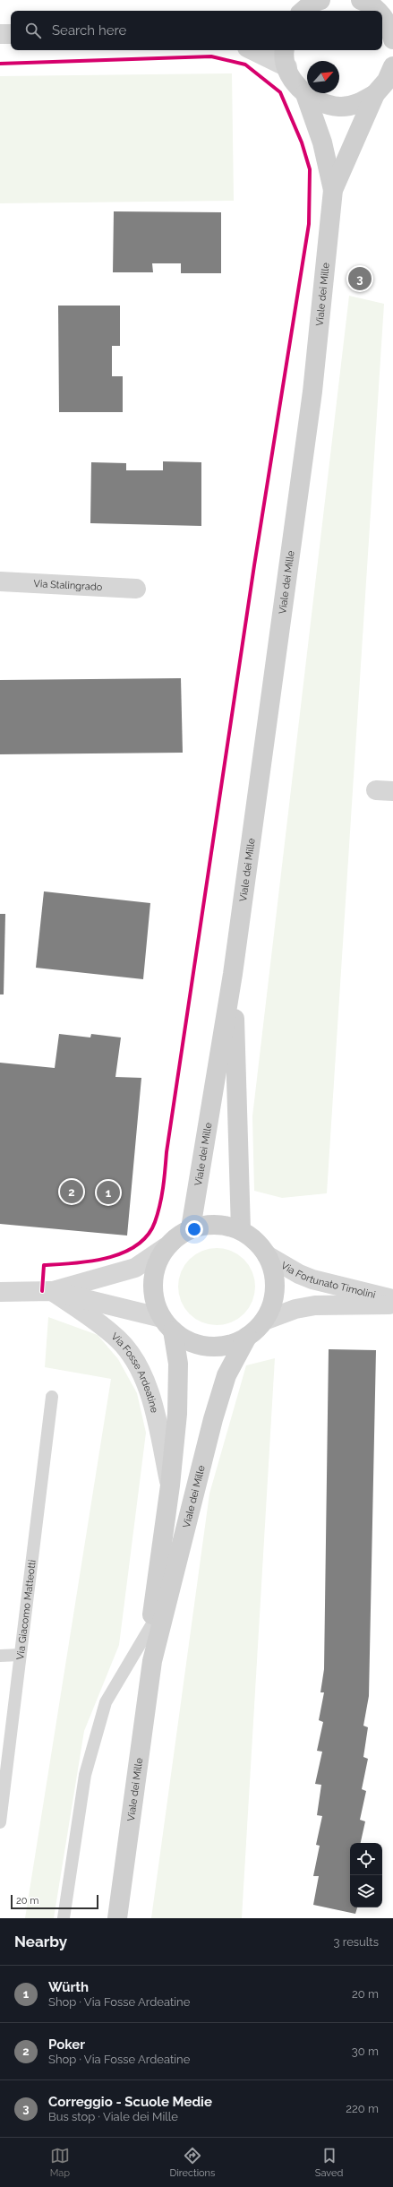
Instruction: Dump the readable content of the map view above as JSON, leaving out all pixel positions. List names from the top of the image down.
{
  "streets": {
    "main road": ["Viale dei Mille"],
    "street": ["Via Stalingrado", "Via Fortunato Timolini", "Via Fosse Ardeatine"],
    "lane": ["Via Giacomo Matteotti"]
  },
  "crossings": [
    ["Viale dei Mille", "Via Fortunato Timolini"],
    ["Viale dei Mille", "Via Fosse Ardeatine"]
  ],
  "scale_bar": "20 m",
  "north": "top right",
  "page": {
    "search": "Search here",
    "pins": ["3", "2", "1"],
    "scale": "20 m",
    "heading": ["Nearby", "3 results"],
    "list": [
      {
        "mark": "1",
        "name": "Würth",
        "note": "Shop · Via Fosse Ardeatine",
        "value": "20 m"
      },
      {
        "mark": "2",
        "name": "Poker",
        "note": "Shop · Via Fosse Ardeatine",
        "value": "30 m"
      },
      {
        "mark": "3",
        "name": "Correggio - Scuole Medie",
        "note": "Bus stop · Viale dei Mille",
        "value": "220 m"
      }
    ],
    "nav": ["Map", "Directions", "Saved"]
  }
}
